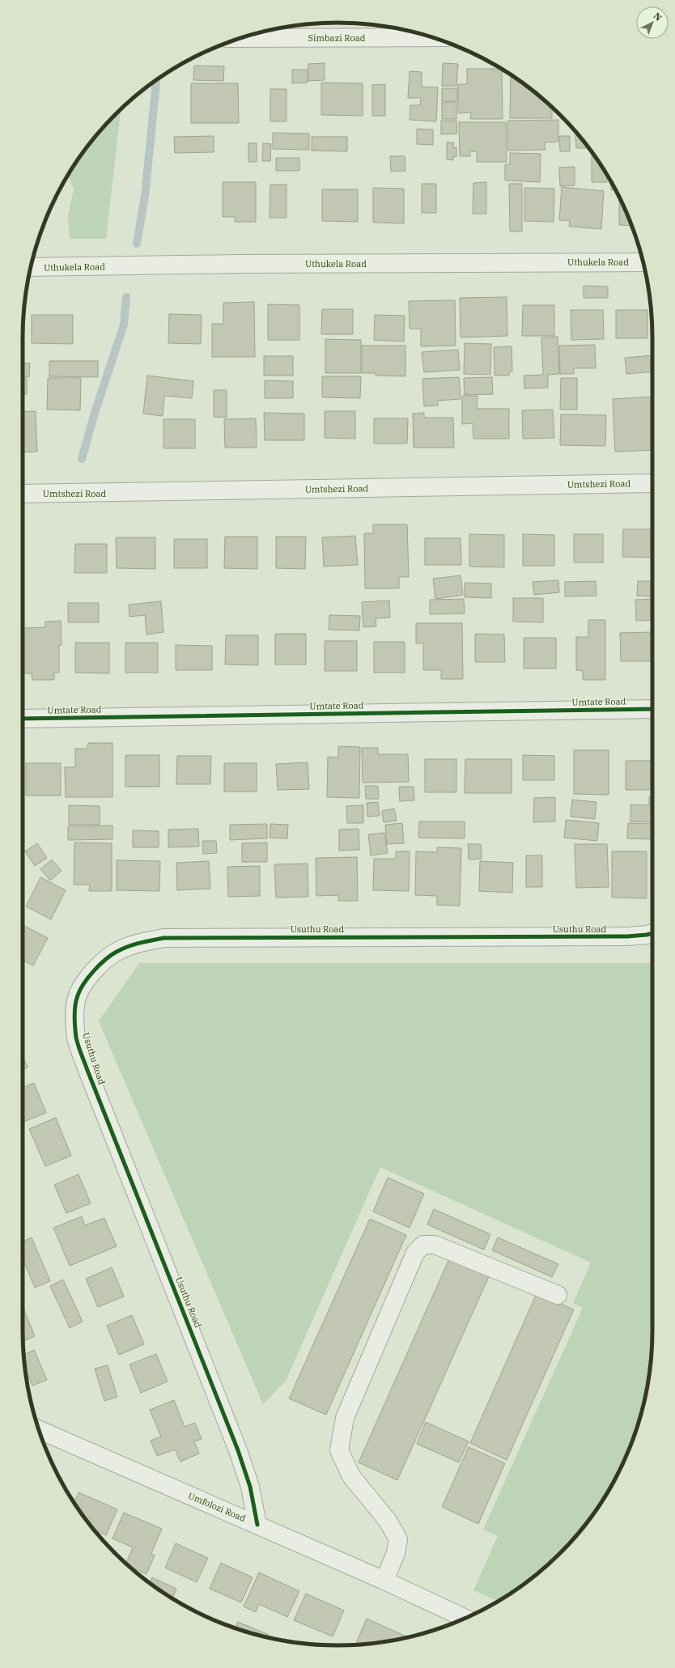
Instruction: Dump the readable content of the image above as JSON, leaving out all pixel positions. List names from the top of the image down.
{
  "streets": {
    "street": [
      "Simbazi Road",
      "Uthukela Road",
      "Umtshezi Road",
      "Umtate Road",
      "Usuthu Road",
      "Umfolozi Road"
    ]
  },
  "crossings": [
    ["Usuthu Road", "Umfolozi Road"]
  ],
  "north": "top right"
}
